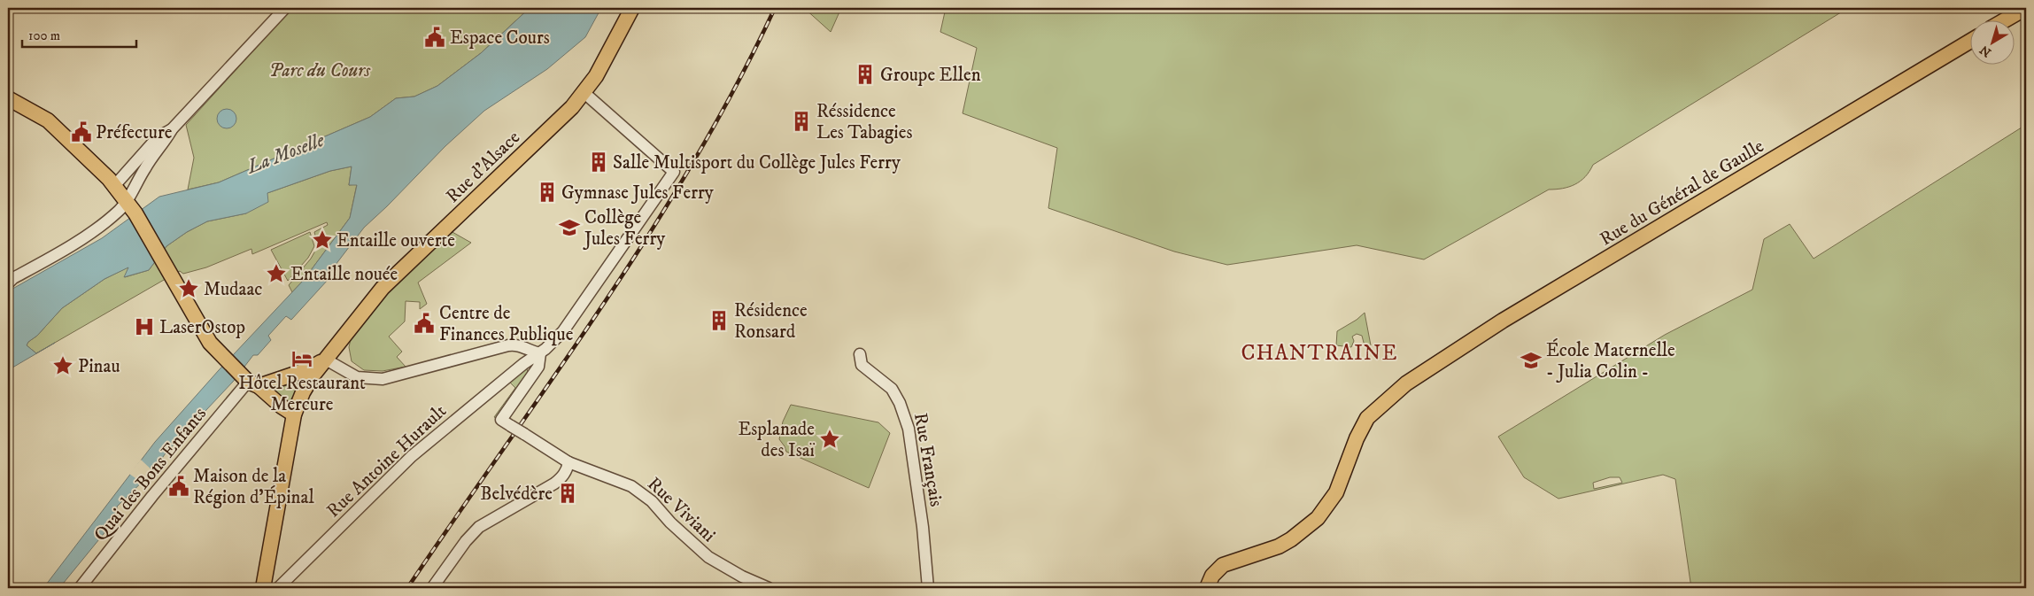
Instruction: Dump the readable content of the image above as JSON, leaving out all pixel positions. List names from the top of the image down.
{
  "streets": {
    "main road": ["Rue d'Alsace", "Rue du Général de Gaulle"],
    "street": [
      "Rue Français",
      "Rue Antoine Hurault",
      "Quai des Bons Enfants",
      "Rue Viviani"
    ]
  },
  "crossings": [
    ["Rue d'Alsace", "Rue Antoine Hurault"]
  ],
  "districts": ["CHANTRAINE"],
  "water": ["La Moselle"],
  "parks": ["Parc du Cours"],
  "places": {
    "public building": [
      "Espace Cours",
      "Préfecture",
      "Centre de Finances Publique",
      "Maison de la Région d'Épinal"
    ],
    "building": [
      "Groupe Ellen",
      "Réssidence Les Tabagies",
      "Salle Multisport du Collège Jules Ferry",
      "Gymnase Jules Ferry",
      "Résidence Ronsard",
      "Belvédère"
    ],
    "school or university": ["Collège Jules Ferry", "École Maternelle - Julia Colin -"],
    "place": [
      "Entaille ouverte",
      "Entaille nouée",
      "Mudaac",
      "Pinau",
      "Esplanade des Isaï"
    ],
    "hospital": ["LaserOstop"],
    "hotel": ["Hôtel Restaurant Mercure"]
  },
  "scale_bar": "100 m",
  "north": "bottom left"
}
